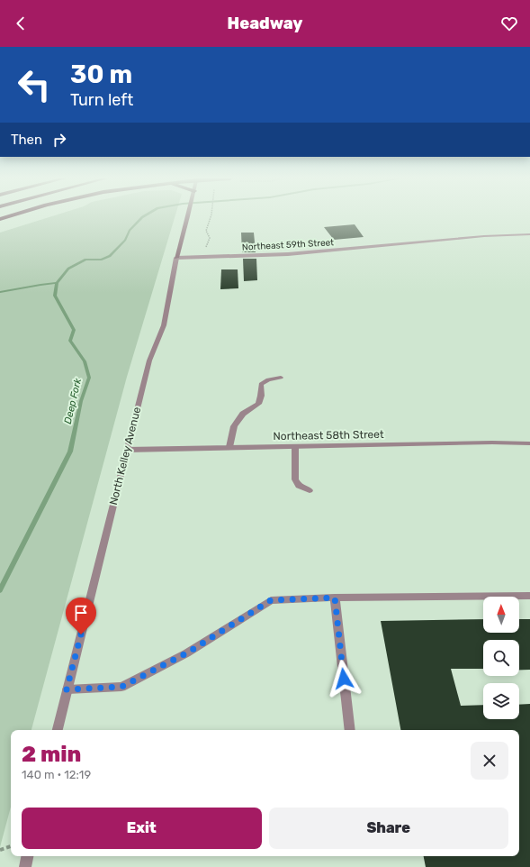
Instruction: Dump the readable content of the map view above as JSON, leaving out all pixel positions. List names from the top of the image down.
{
  "streets": {
    "main road": ["North Kelley Avenue"],
    "street": ["Northeast 59th Street", "Northeast 58th Street"]
  },
  "crossings": [
    ["Northeast 59th Street", "North Kelley Avenue"],
    ["Northeast 58th Street", "North Kelley Avenue"]
  ],
  "water": ["Deep Fork"],
  "north": "top",
  "page": {
    "header": "Headway",
    "turn": ["30 m", "Turn left"],
    "then": "Then",
    "heading": ["2 min", "140 m · 12:19"],
    "buttons": ["Exit", "Share"]
  }
}
